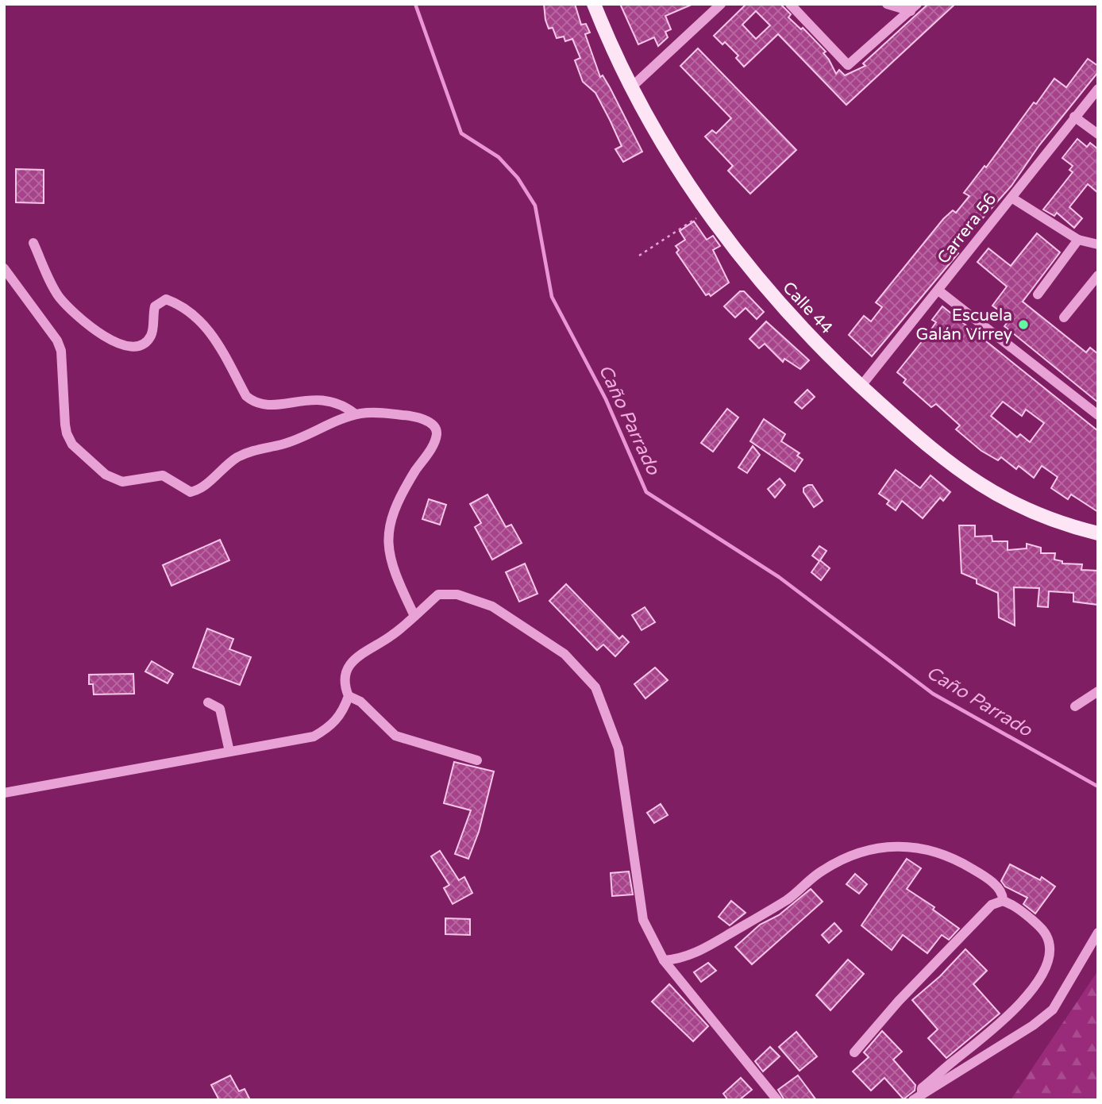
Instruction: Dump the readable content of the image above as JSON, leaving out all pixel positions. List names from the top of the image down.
{
  "streets": {
    "main road": ["Calle 44"],
    "street": ["Carrera 56"]
  },
  "crossings": [
    ["Carrera 56", "Calle 44"]
  ],
  "water": ["Caño Parrado"],
  "places": ["Escuela Galán Virrey"]
}
